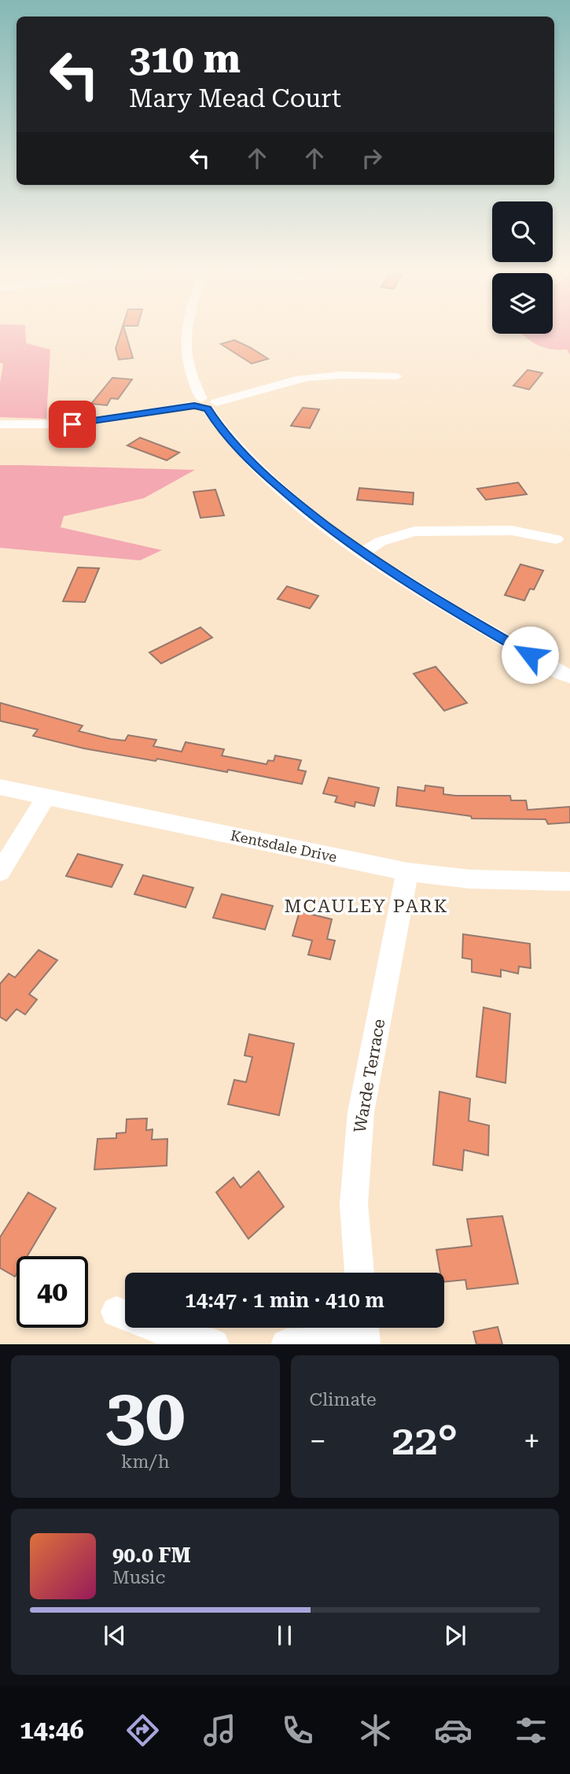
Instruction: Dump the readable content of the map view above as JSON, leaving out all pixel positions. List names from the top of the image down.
{
  "streets": {
    "street": ["Kentsdale Drive", "Warde Terrace"]
  },
  "crossings": [
    ["Kentsdale Drive", "Warde Terrace"]
  ],
  "districts": ["MCAULEY PARK"],
  "page": {
    "turn": ["310 m", "Mary Mead Court"],
    "limit": "40",
    "trip": "14:47 · 1 min · 410 m",
    "tile": [
      ["30", "km/h"],
      "Climate"
    ],
    "heat": ["−", "22°", "+"],
    "song": ["90.0 FM", "Music"],
    "tabs": "14:46"
  }
}
